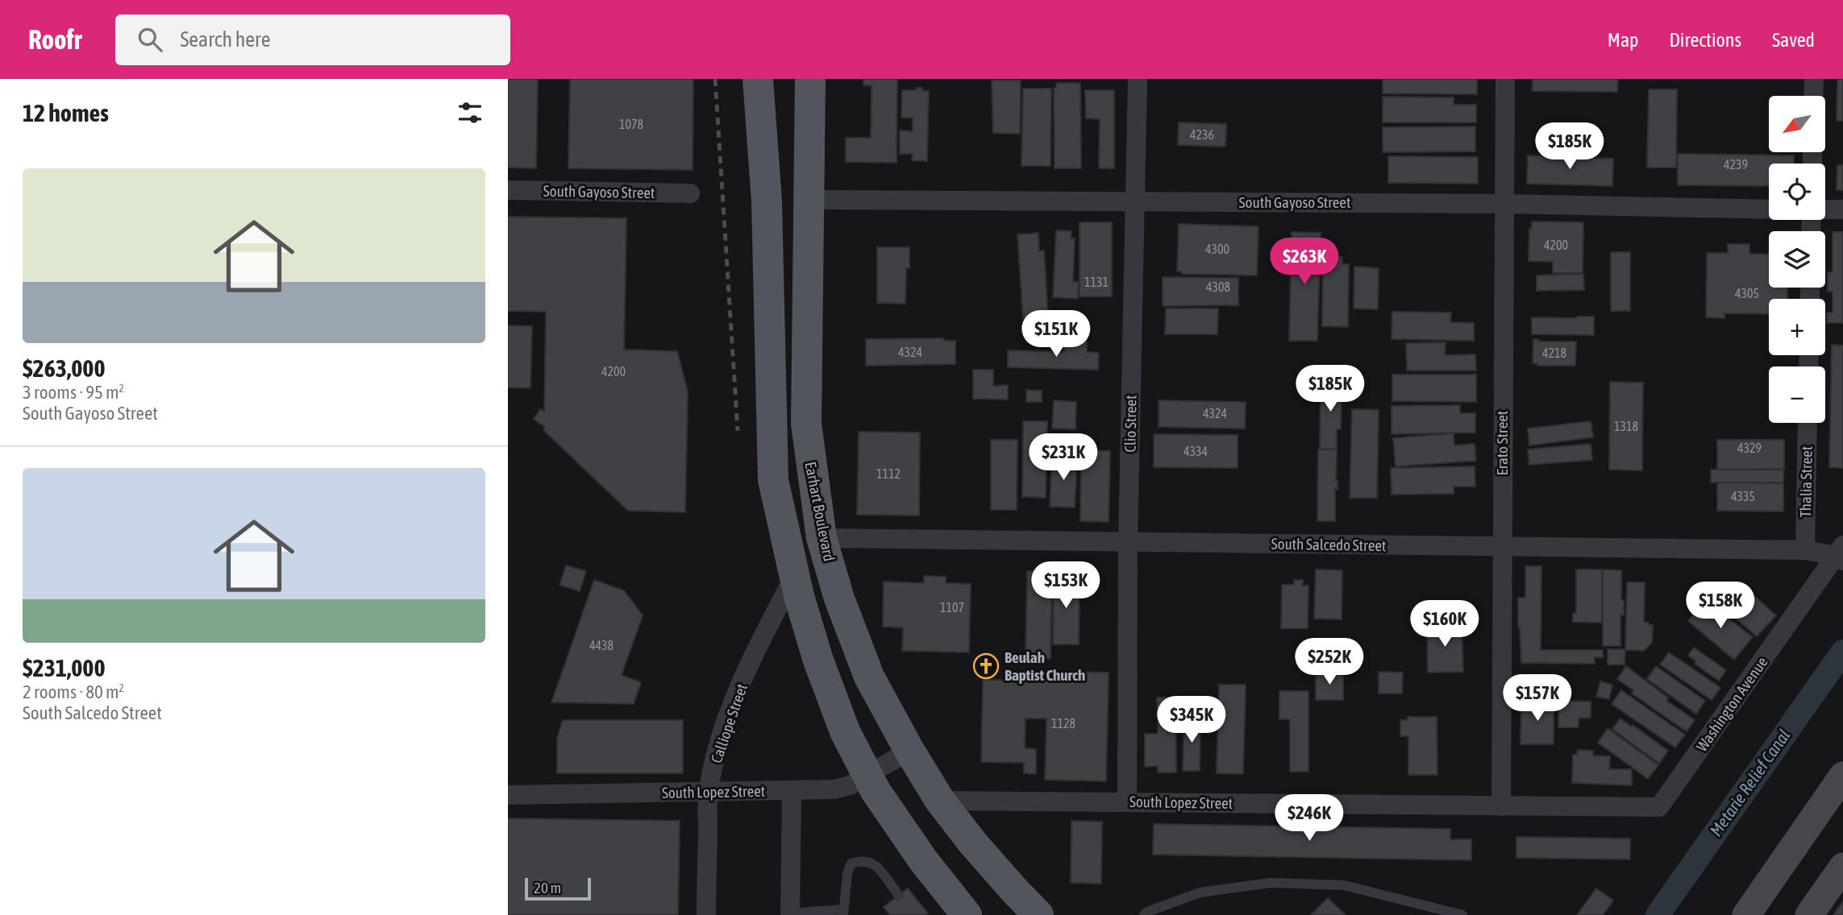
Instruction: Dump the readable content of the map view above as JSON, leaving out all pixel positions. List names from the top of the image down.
{
  "streets": {
    "main road": ["Earhart Boulevard"],
    "street": [
      "South Gayoso Street",
      "Clio Street",
      "Erato Street",
      "Thalia Street",
      "South Salcedo Street",
      "Washington Avenue",
      "Calliope Street",
      "South Lopez Street"
    ]
  },
  "crossings": [
    ["South Gayoso Street", "Clio Street"],
    ["South Gayoso Street", "Erato Street"],
    ["South Gayoso Street", "Earhart Boulevard"],
    ["Clio Street", "South Salcedo Street"],
    ["Clio Street", "South Lopez Street"],
    ["Erato Street", "South Salcedo Street"],
    ["Erato Street", "South Lopez Street"],
    ["Thalia Street", "South Salcedo Street"],
    ["Earhart Boulevard", "South Salcedo Street"],
    ["Earhart Boulevard", "South Lopez Street"],
    ["South Salcedo Street", "Washington Avenue"],
    ["Washington Avenue", "South Lopez Street"],
    ["Calliope Street", "South Lopez Street"]
  ],
  "water": ["Metarie Relief Canal"],
  "places": {
    "church": ["Beulah Baptist Church"]
  },
  "house_numbers": [
    "1078",
    "4236",
    "4239",
    "4200",
    "4300",
    "1131",
    "4308",
    "4305",
    "4324",
    "4218",
    "4200",
    "4324",
    "1318",
    "4329",
    "4334",
    "1112",
    "4335",
    "1107",
    "4438",
    "1128"
  ],
  "scale_bar": "20 m",
  "north": "bottom left",
  "page": {
    "header": "Roofr",
    "search": "Search here",
    "nav": ["Map", "Directions", "Saved"],
    "heading": "12 homes",
    "map_buttons": ["+", "−"],
    "price": [
      "$185K",
      "$263K",
      "$151K",
      "$185K",
      "$231K",
      "$153K",
      "$158K",
      "$160K",
      "$252K",
      "$157K",
      "$345K",
      "$246K"
    ],
    "list": [
      {
        "name": "$263,000",
        "note": "3 rooms · 95 m² · South Gayoso Street"
      },
      {
        "name": "$231,000",
        "note": "2 rooms · 80 m² · South Salcedo Street"
      }
    ],
    "scale": "20 m"
  }
}
